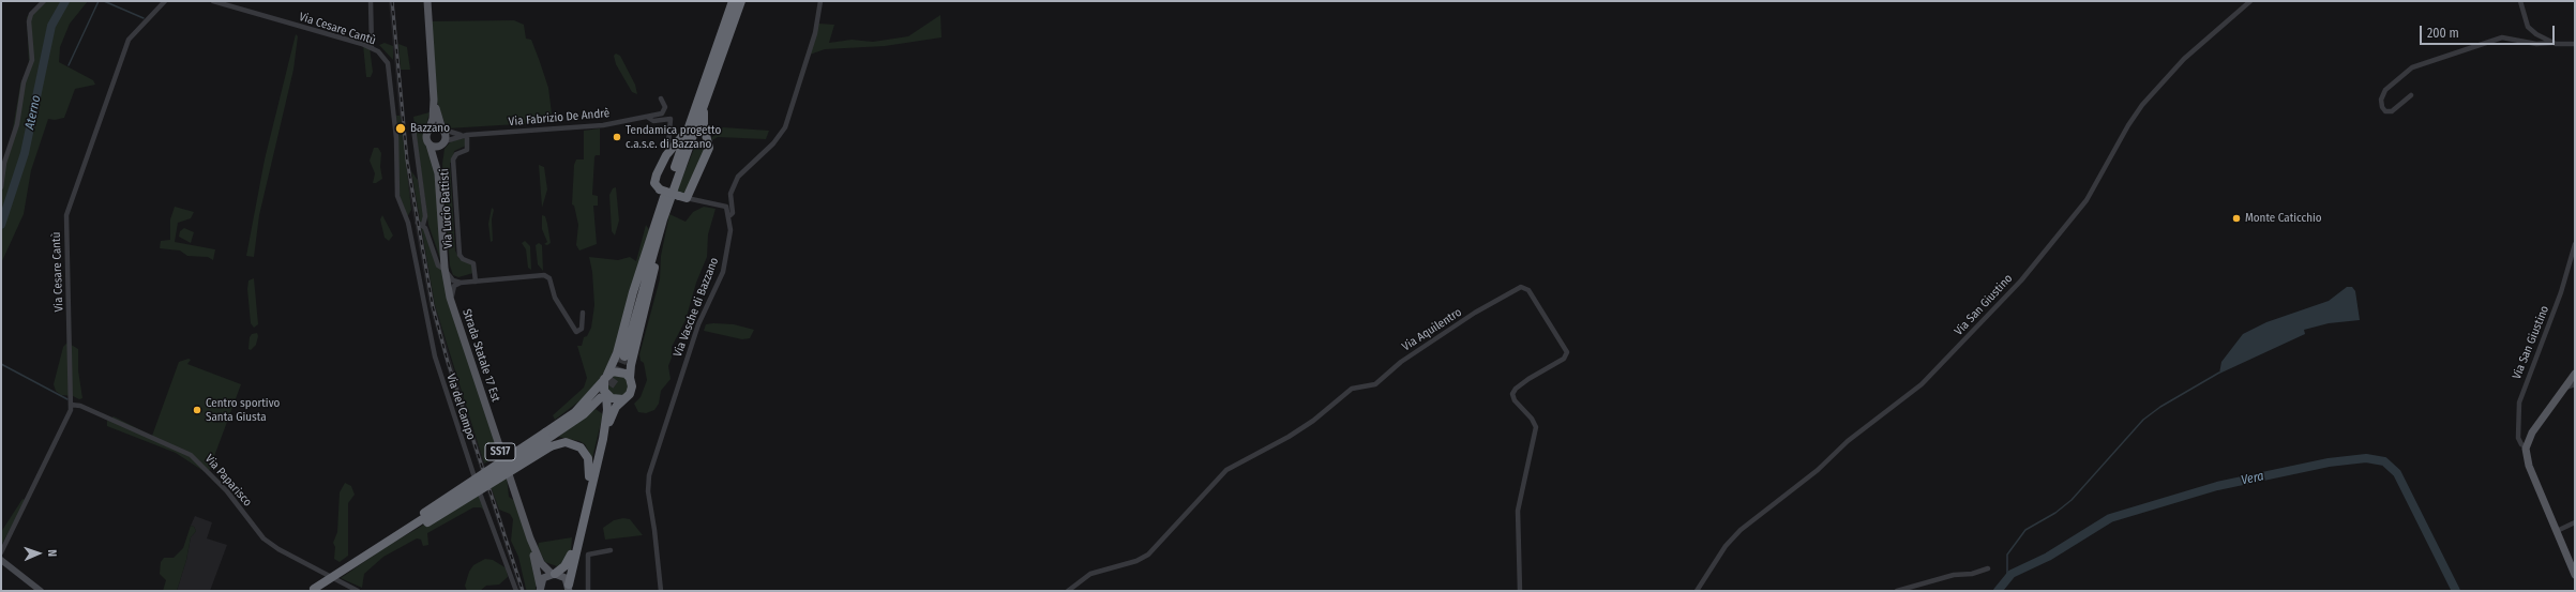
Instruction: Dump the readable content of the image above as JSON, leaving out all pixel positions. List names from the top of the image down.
{
  "streets": {
    "main road": ["Strada Statale 17 Est", "SS17"],
    "street": [
      "Via Cesare Cantù",
      "Via Fabrizio De Andrè",
      "Via Lucio Battisti",
      "Via San Giustino",
      "Via Vasche di Bazzano",
      "Via Aquilentro",
      "Via del Campo",
      "Via Paparisco"
    ]
  },
  "crossings": [
    ["Via Cesare Cantù", "Via del Campo"],
    ["Via Cesare Cantù", "Via Paparisco"],
    ["Via Fabrizio De Andrè", "Via Lucio Battisti"],
    ["Via Fabrizio De Andrè", "Strada Statale 17 Est"],
    ["Via Fabrizio De Andrè", "SS17"],
    ["Strada Statale 17 Est", "SS17"]
  ],
  "water": ["Aterno", "Vera"],
  "places": [
    "Bazzano",
    "Tendamica progetto c.a.s.e. di Bazzano",
    "Monte Caticchio",
    "Centro sportivo Santa Giusta"
  ],
  "scale_bar": "200 m",
  "north": "right"
}
